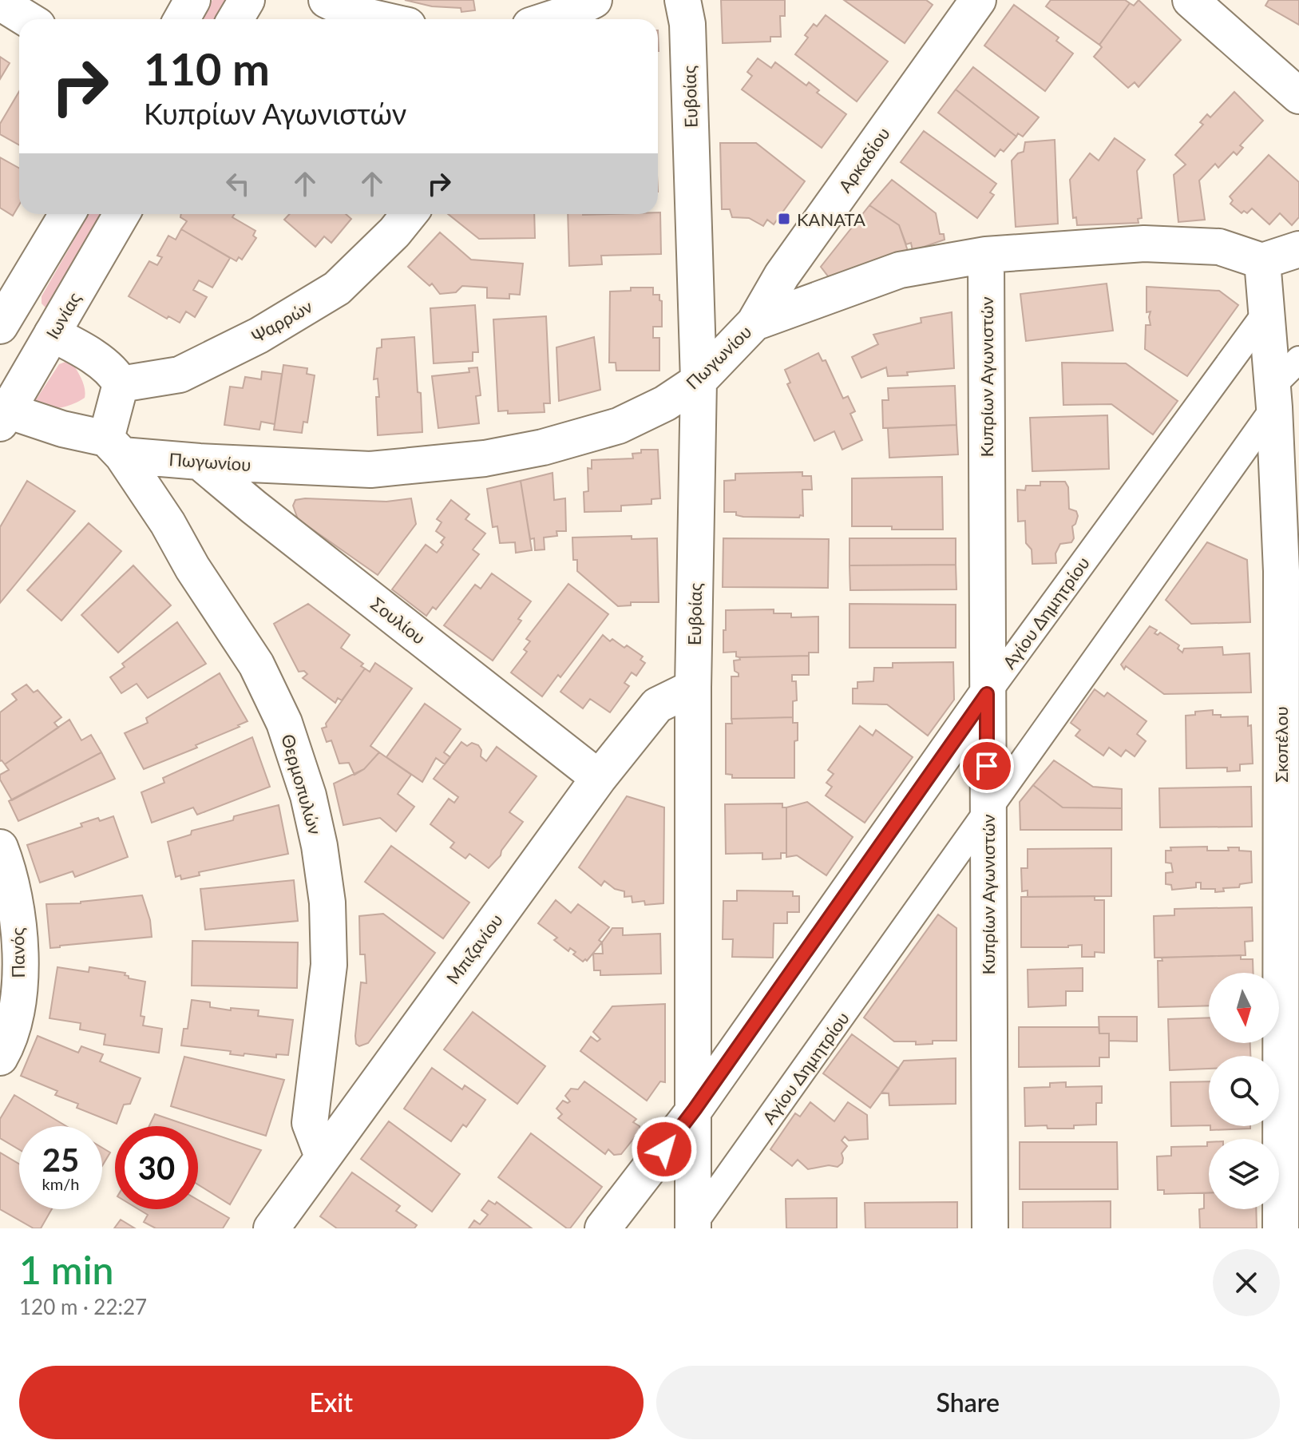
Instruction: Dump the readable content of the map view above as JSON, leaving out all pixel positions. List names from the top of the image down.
{
  "streets": {
    "street": [
      "Ευβοίας",
      "Αρκαδίου",
      "Ιωνίας",
      "Ψαρρών",
      "Πωγωνίου",
      "Κυπρίων Αγωνιστών",
      "Αγίου Δημητρίου",
      "Σουλίου",
      "Σκοπέλου",
      "Θερμοπυλών",
      "Μπιζανίου",
      "Πανός"
    ]
  },
  "crossings": [
    ["Ευβοίας", "Πωγωνίου"],
    ["Ευβοίας", "Αγίου Δημητρίου"],
    ["Ευβοίας", "Μπιζανίου"],
    ["Αρκαδίου", "Πωγωνίου"],
    ["Ιωνίας", "Πωγωνίου"],
    ["Πωγωνίου", "Κυπρίων Αγωνιστών"],
    ["Πωγωνίου", "Σουλίου"],
    ["Πωγωνίου", "Σκοπέλου"],
    ["Πωγωνίου", "Θερμοπυλών"],
    ["Κυπρίων Αγωνιστών", "Αγίου Δημητρίου"],
    ["Αγίου Δημητρίου", "Σκοπέλου"],
    ["Σουλίου", "Μπιζανίου"],
    ["Θερμοπυλών", "Μπιζανίου"]
  ],
  "places": {
    "transit": ["ΚΑΝΑΤΑ"]
  },
  "north": "bottom",
  "page": {
    "turn": ["110 m", "Κυπρίων Αγωνιστών"],
    "speed": "25 km/h",
    "limit": "30",
    "heading": ["1 min", "120 m · 22:27"],
    "buttons": ["Exit", "Share"]
  }
}
